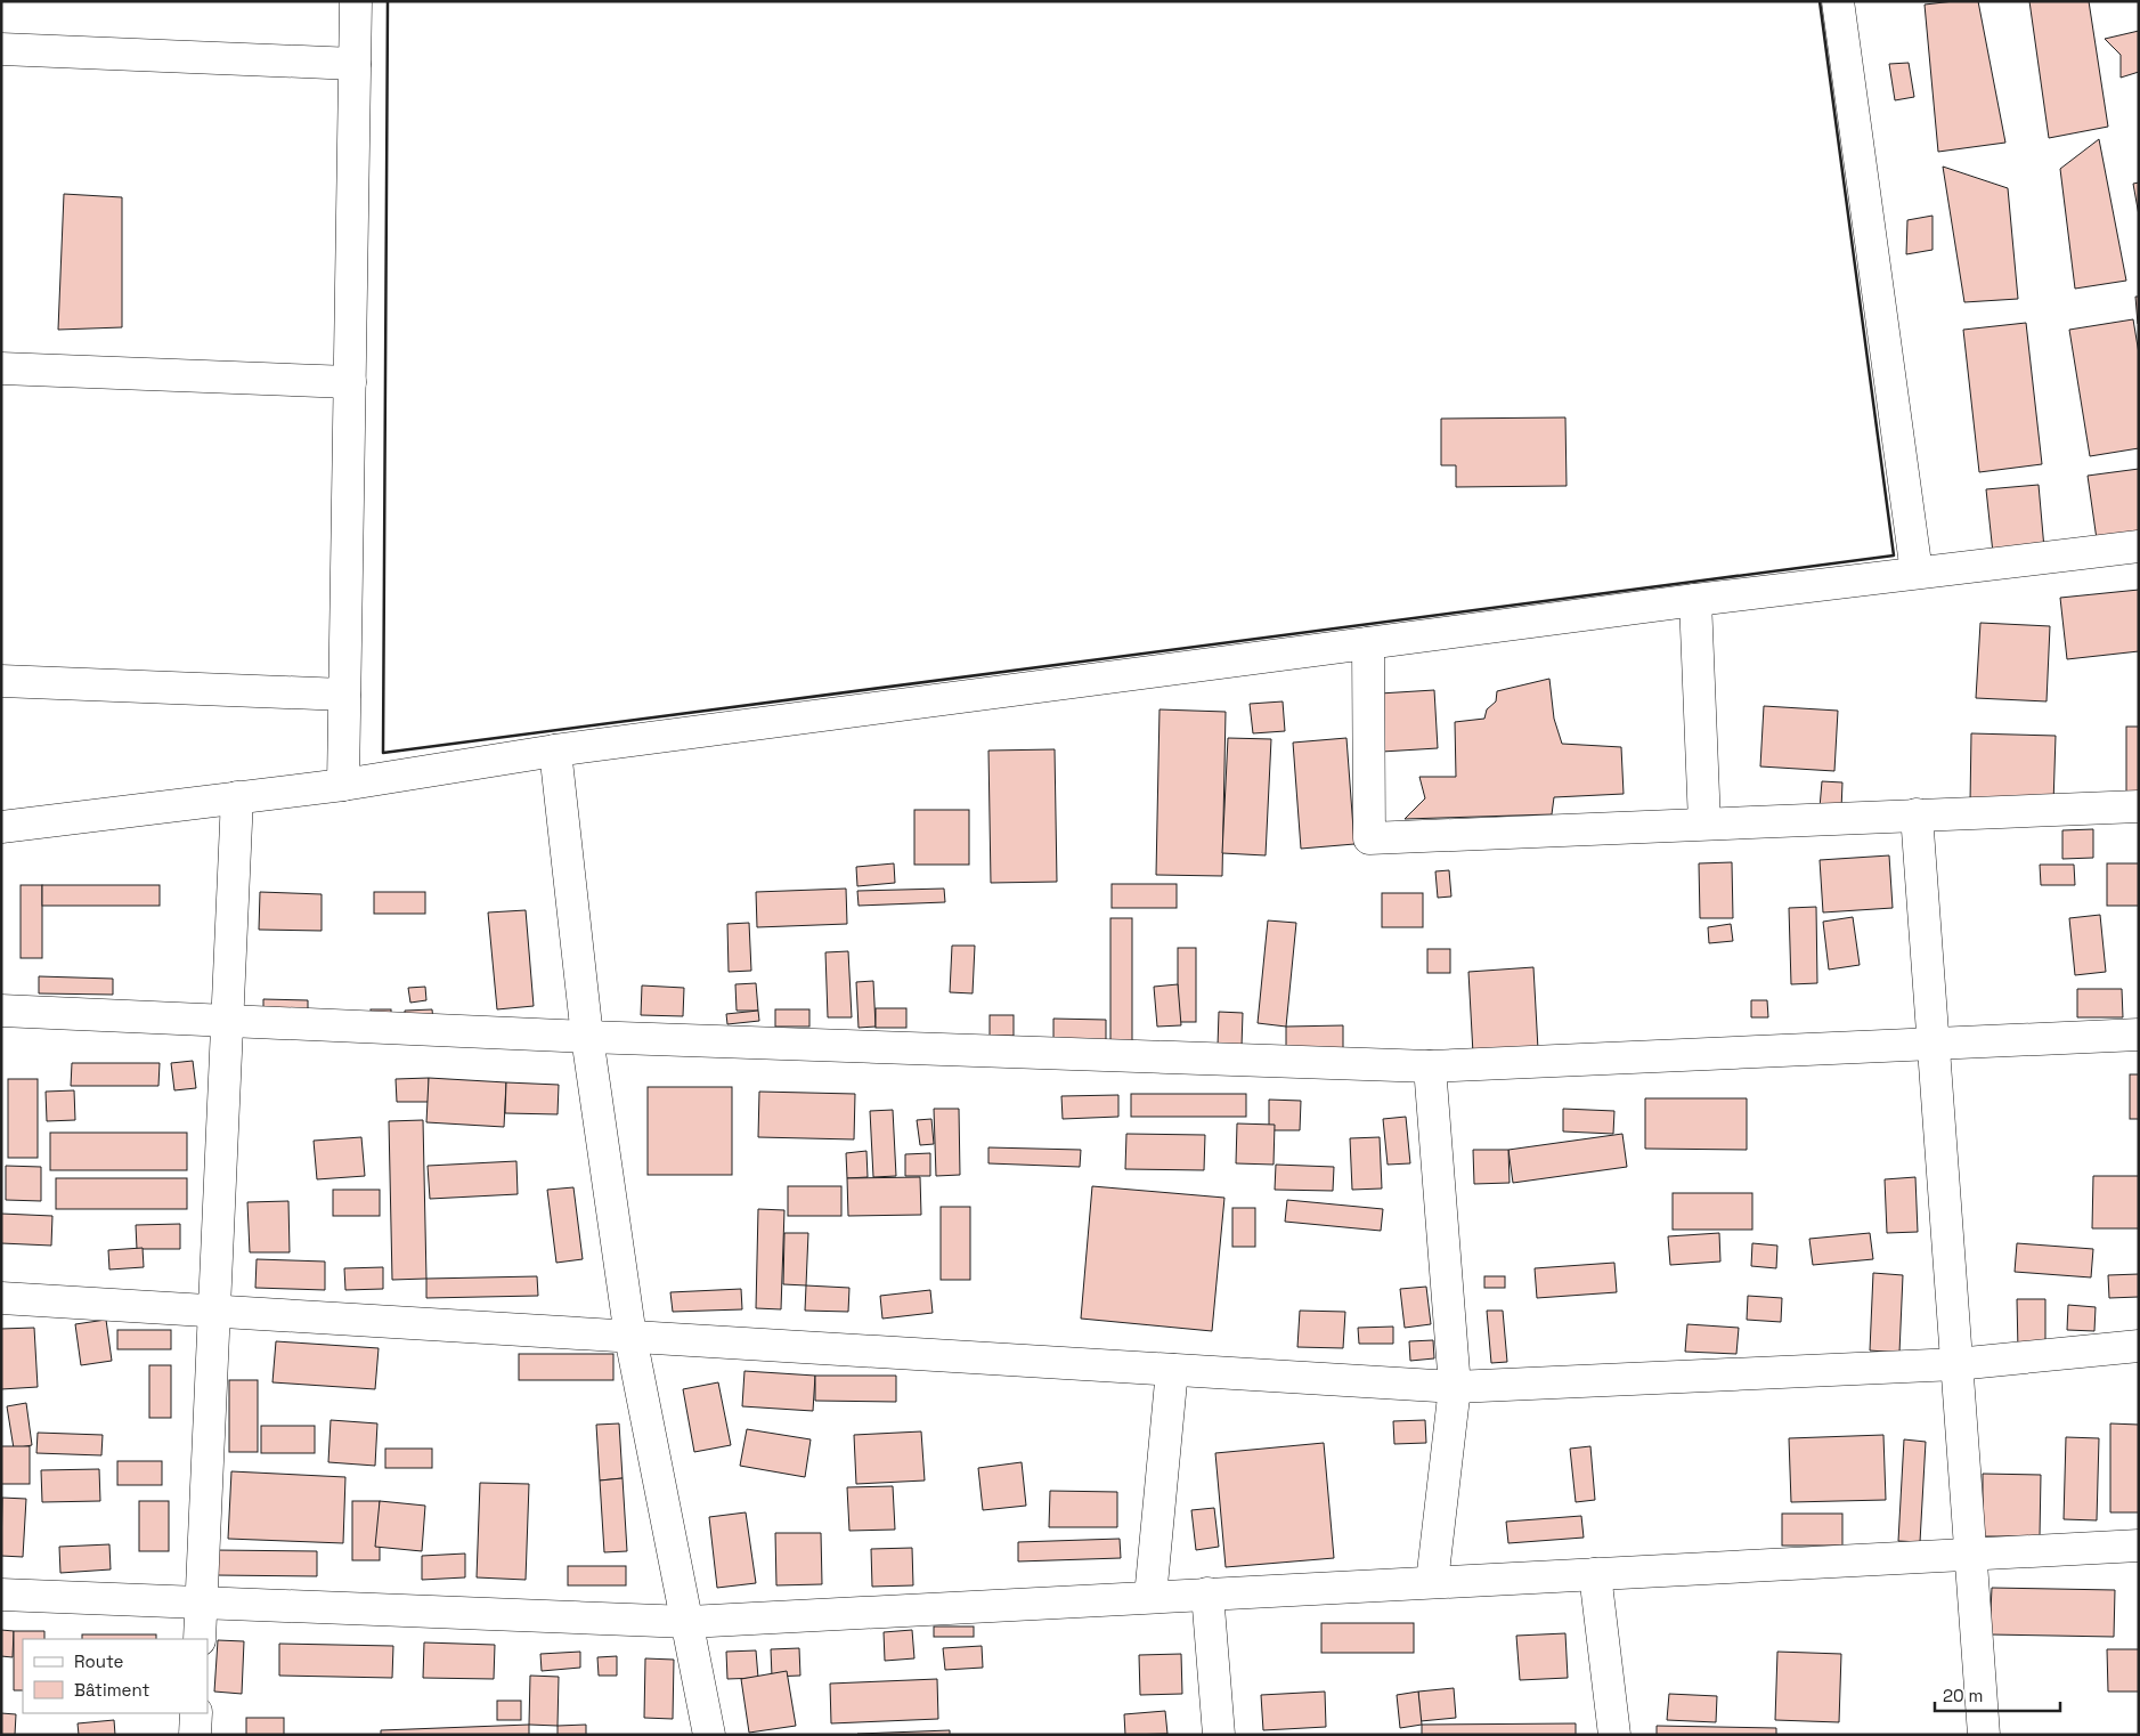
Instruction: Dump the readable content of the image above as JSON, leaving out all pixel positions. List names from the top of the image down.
{
  "legend": ["Route", "Bâtiment"],
  "scale_bar": "20 m"
}
